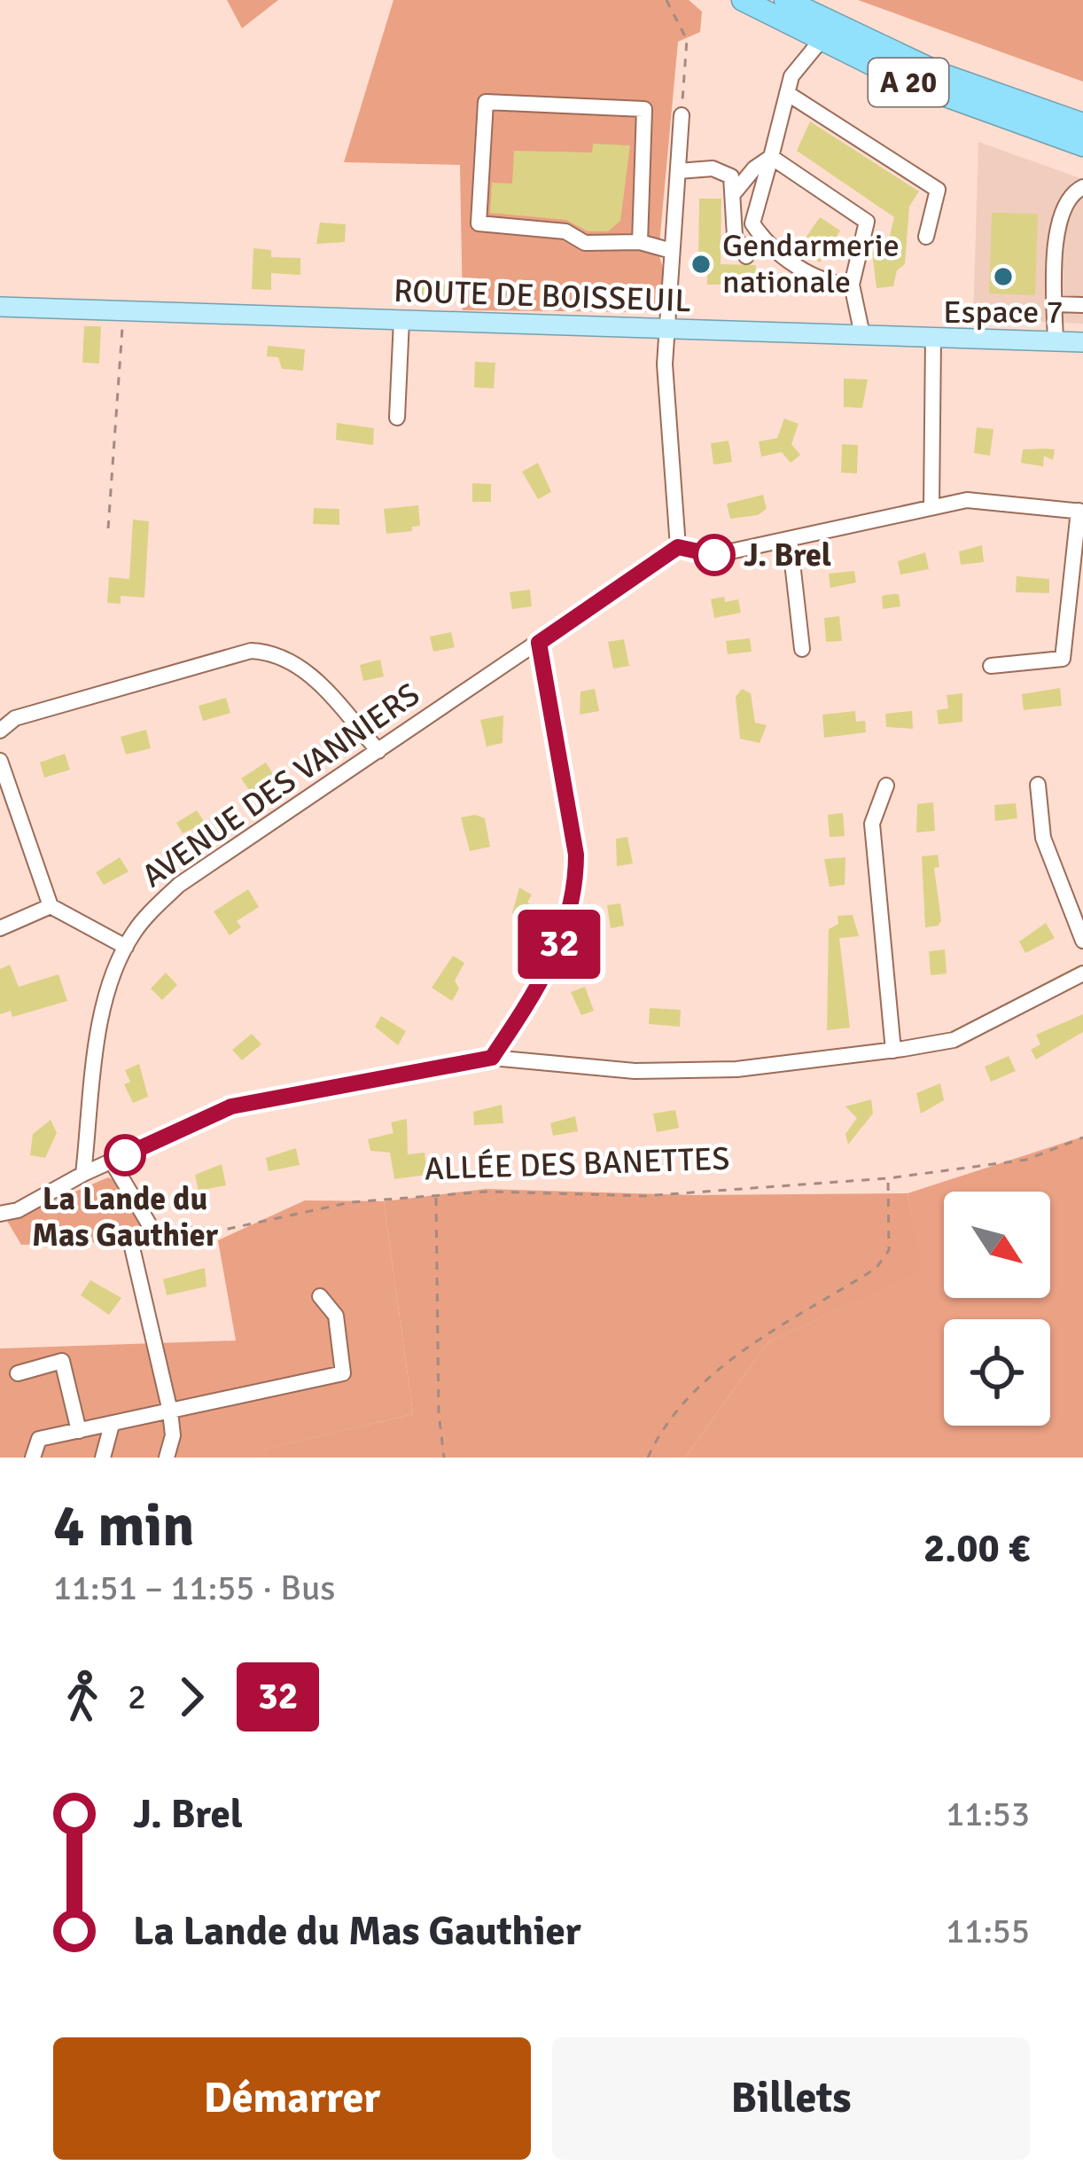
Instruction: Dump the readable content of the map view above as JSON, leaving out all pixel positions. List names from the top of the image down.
{
  "streets": {
    "highway": ["A 20"],
    "main road": ["ROUTE DE BOISSEUIL"],
    "street": ["AVENUE DES VANNIERS"],
    "path": ["ALLÉE DES BANETTES"]
  },
  "places": [
    "Gendarmerie nationale",
    "Espace 7",
    "J. Brel",
    "La Lande du Mas Gauthier"
  ],
  "lines": ["bus line 32"],
  "north": "bottom right",
  "page": {
    "on_map": "32",
    "heading": ["4 min", "11:51 – 11:55 · Bus", "2.00 €"],
    "legs": ["2", "32"],
    "list": [
      {
        "name": "J. Brel",
        "value": "11:53"
      },
      {
        "name": "La Lande du Mas Gauthier",
        "value": "11:55"
      }
    ],
    "buttons": ["Démarrer", "Billets"]
  }
}
